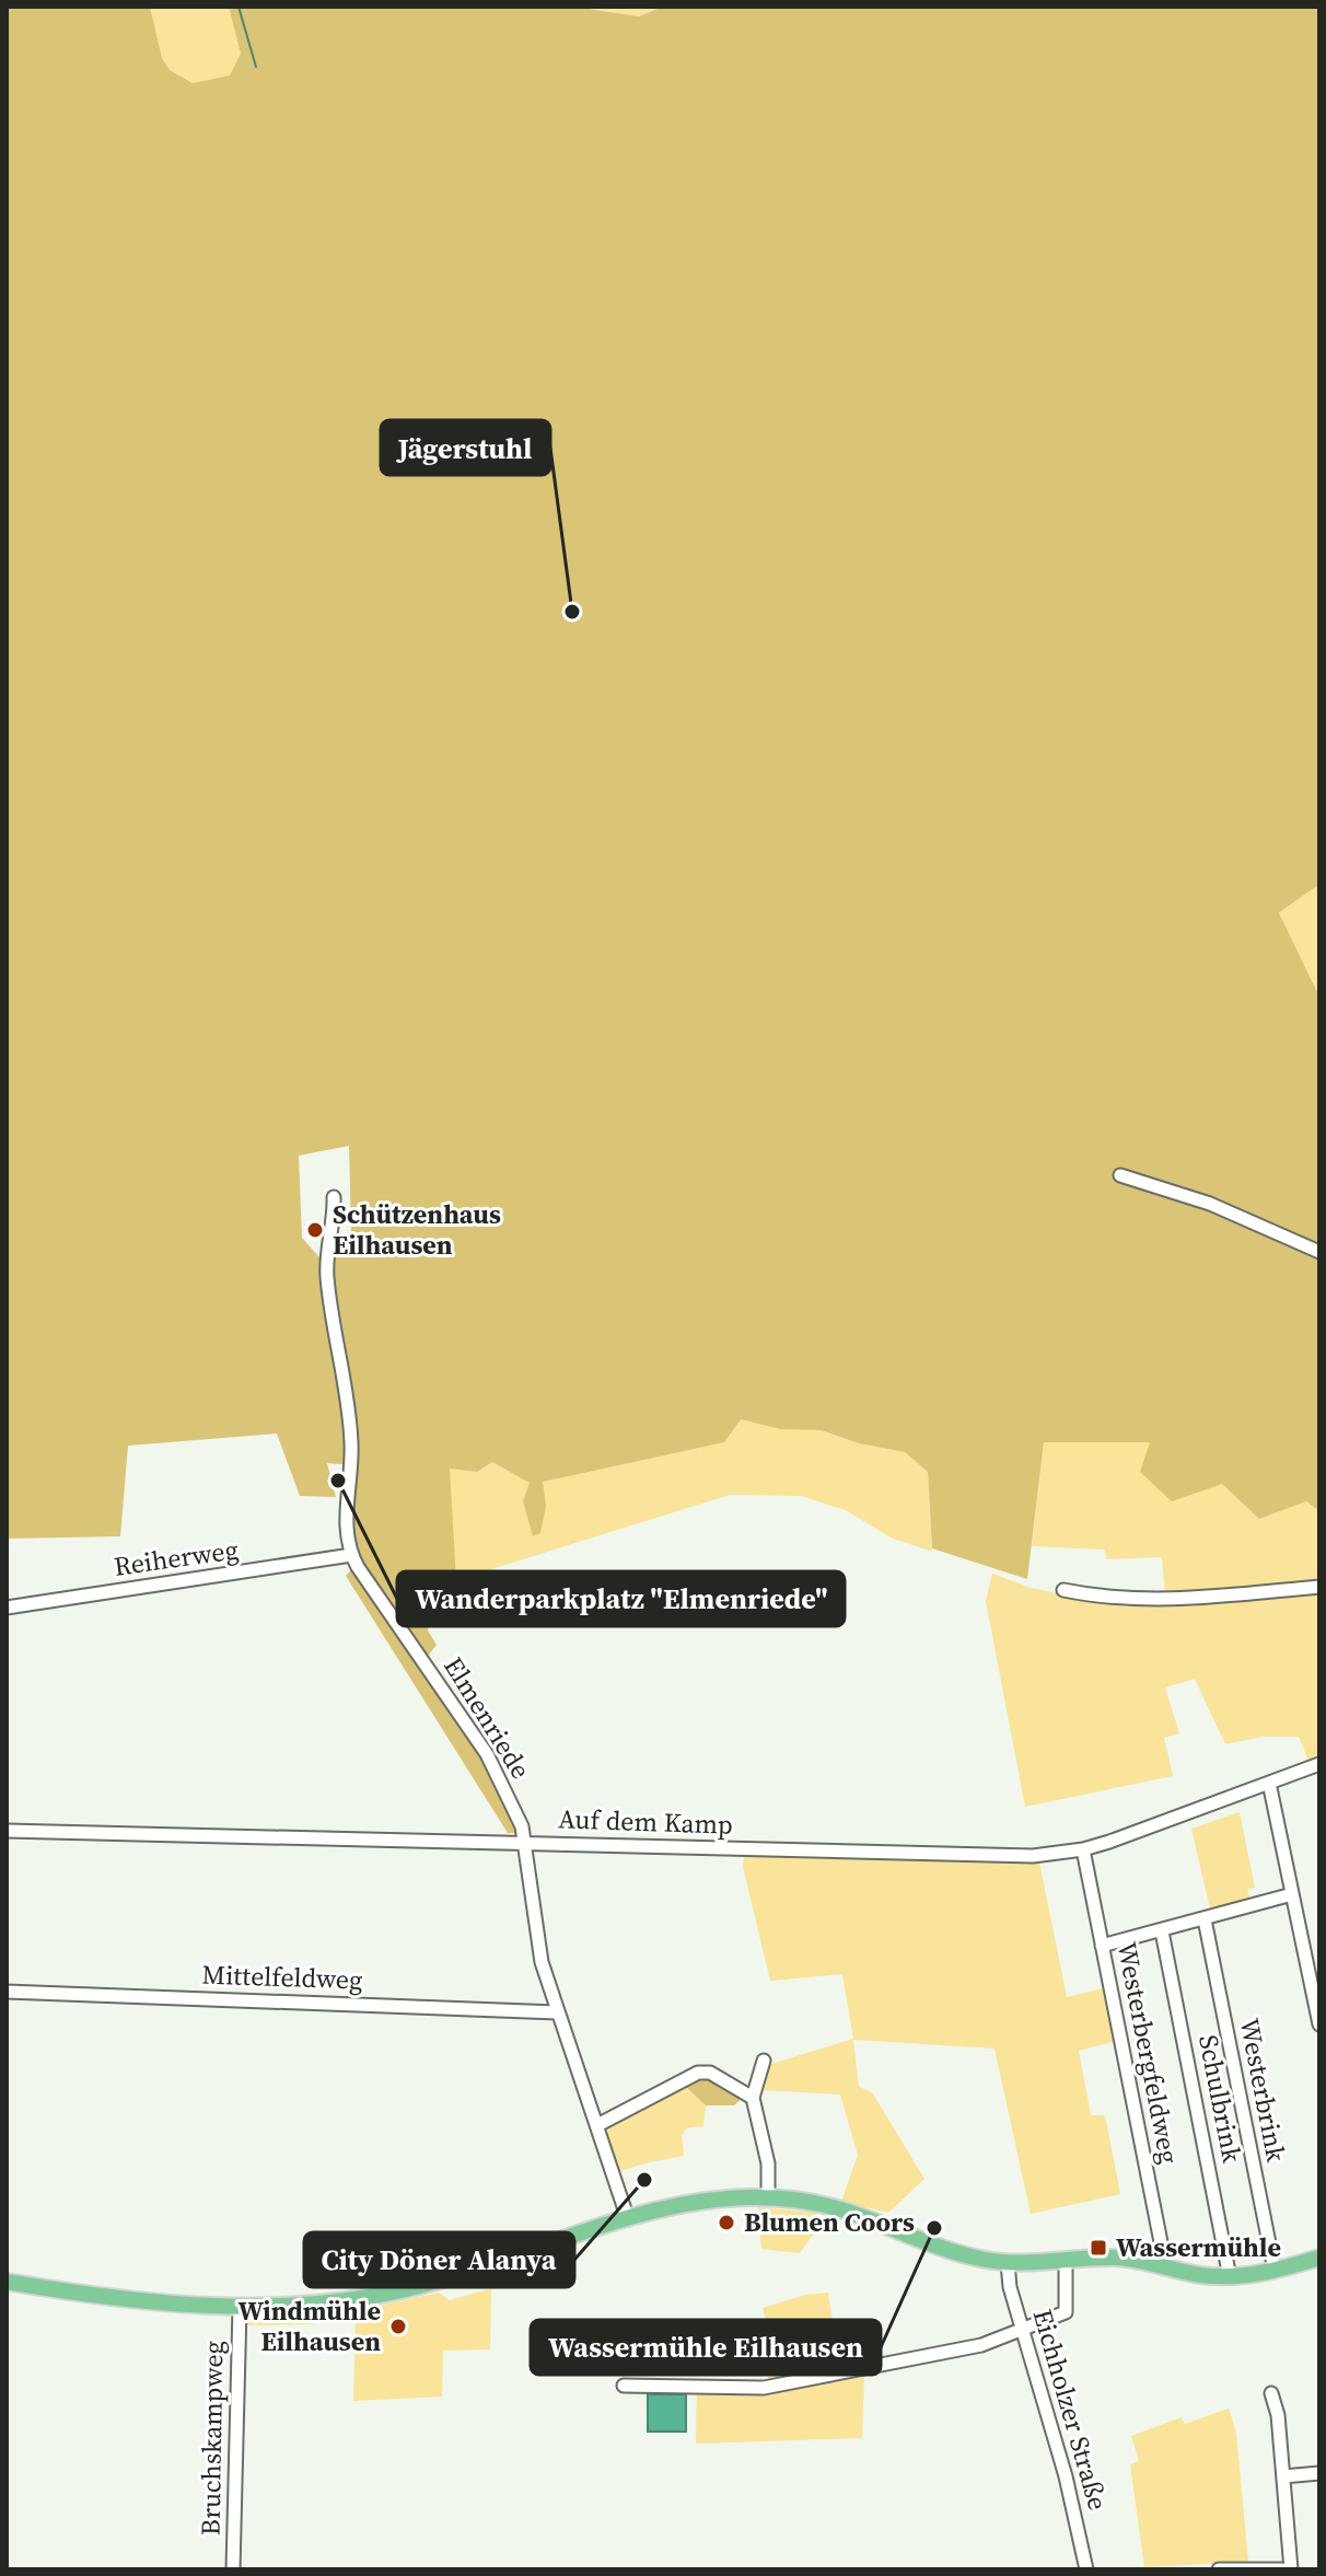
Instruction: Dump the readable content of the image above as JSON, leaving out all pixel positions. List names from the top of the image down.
{
  "streets": {
    "street": [
      "Reiherweg",
      "Elmenriede",
      "Auf dem Kamp",
      "Mittelfeldweg",
      "Westerbergfeldweg",
      "Westerbrink",
      "Schulbrink",
      "Eichholzer Straße",
      "Bruchskampweg"
    ]
  },
  "crossings": [
    ["Reiherweg", "Elmenriede"],
    ["Elmenriede", "Auf dem Kamp"],
    ["Elmenriede", "Mittelfeldweg"],
    ["Auf dem Kamp", "Westerbergfeldweg"]
  ],
  "places": {
    "other": [
      "Jägerstuhl",
      "Schützenhaus Eilhausen",
      "Wanderparkplatz \"Elmenriede\"",
      "City Döner Alanya",
      "Blumen Coors",
      "Wassermühle Eilhausen",
      "Windmühle Eilhausen"
    ],
    "transit": ["Wassermühle"]
  }
}
